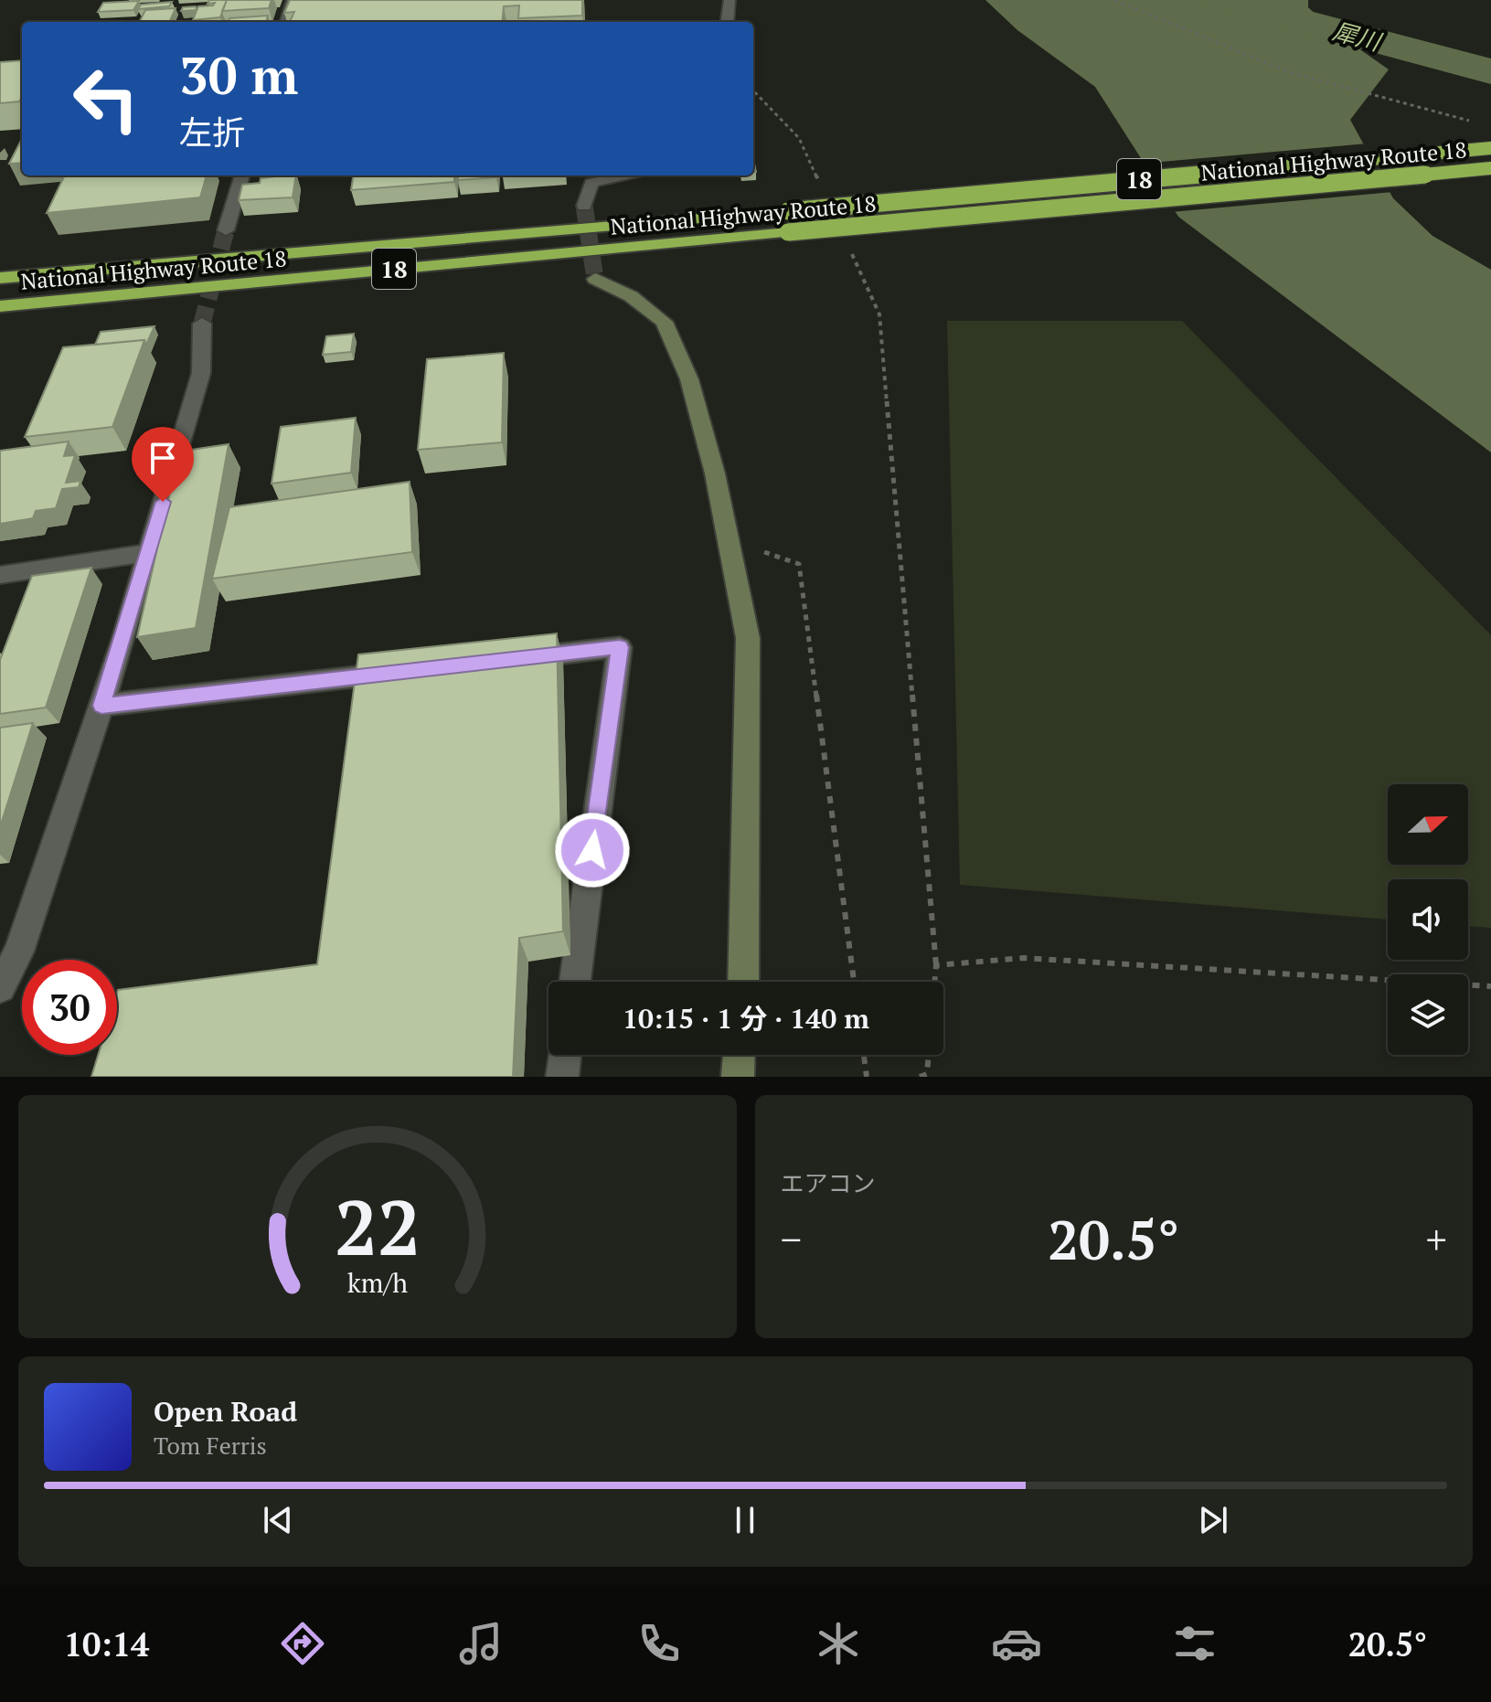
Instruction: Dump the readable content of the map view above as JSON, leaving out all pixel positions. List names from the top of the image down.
{
  "streets": {
    "highway": ["National Highway Route 18", "18"]
  },
  "water": ["犀川"],
  "north": "right",
  "page": {
    "turn": ["30 m", "左折"],
    "limit": "30",
    "trip": "10:15 · 1 分 · 140 m",
    "tile": "エアコン",
    "heat": ["−", "20.5°", "+"],
    "song": ["Open Road", "Tom Ferris"],
    "tabs": ["10:14", "20.5°"],
    "gauge": ["22", "km/h"]
  }
}
